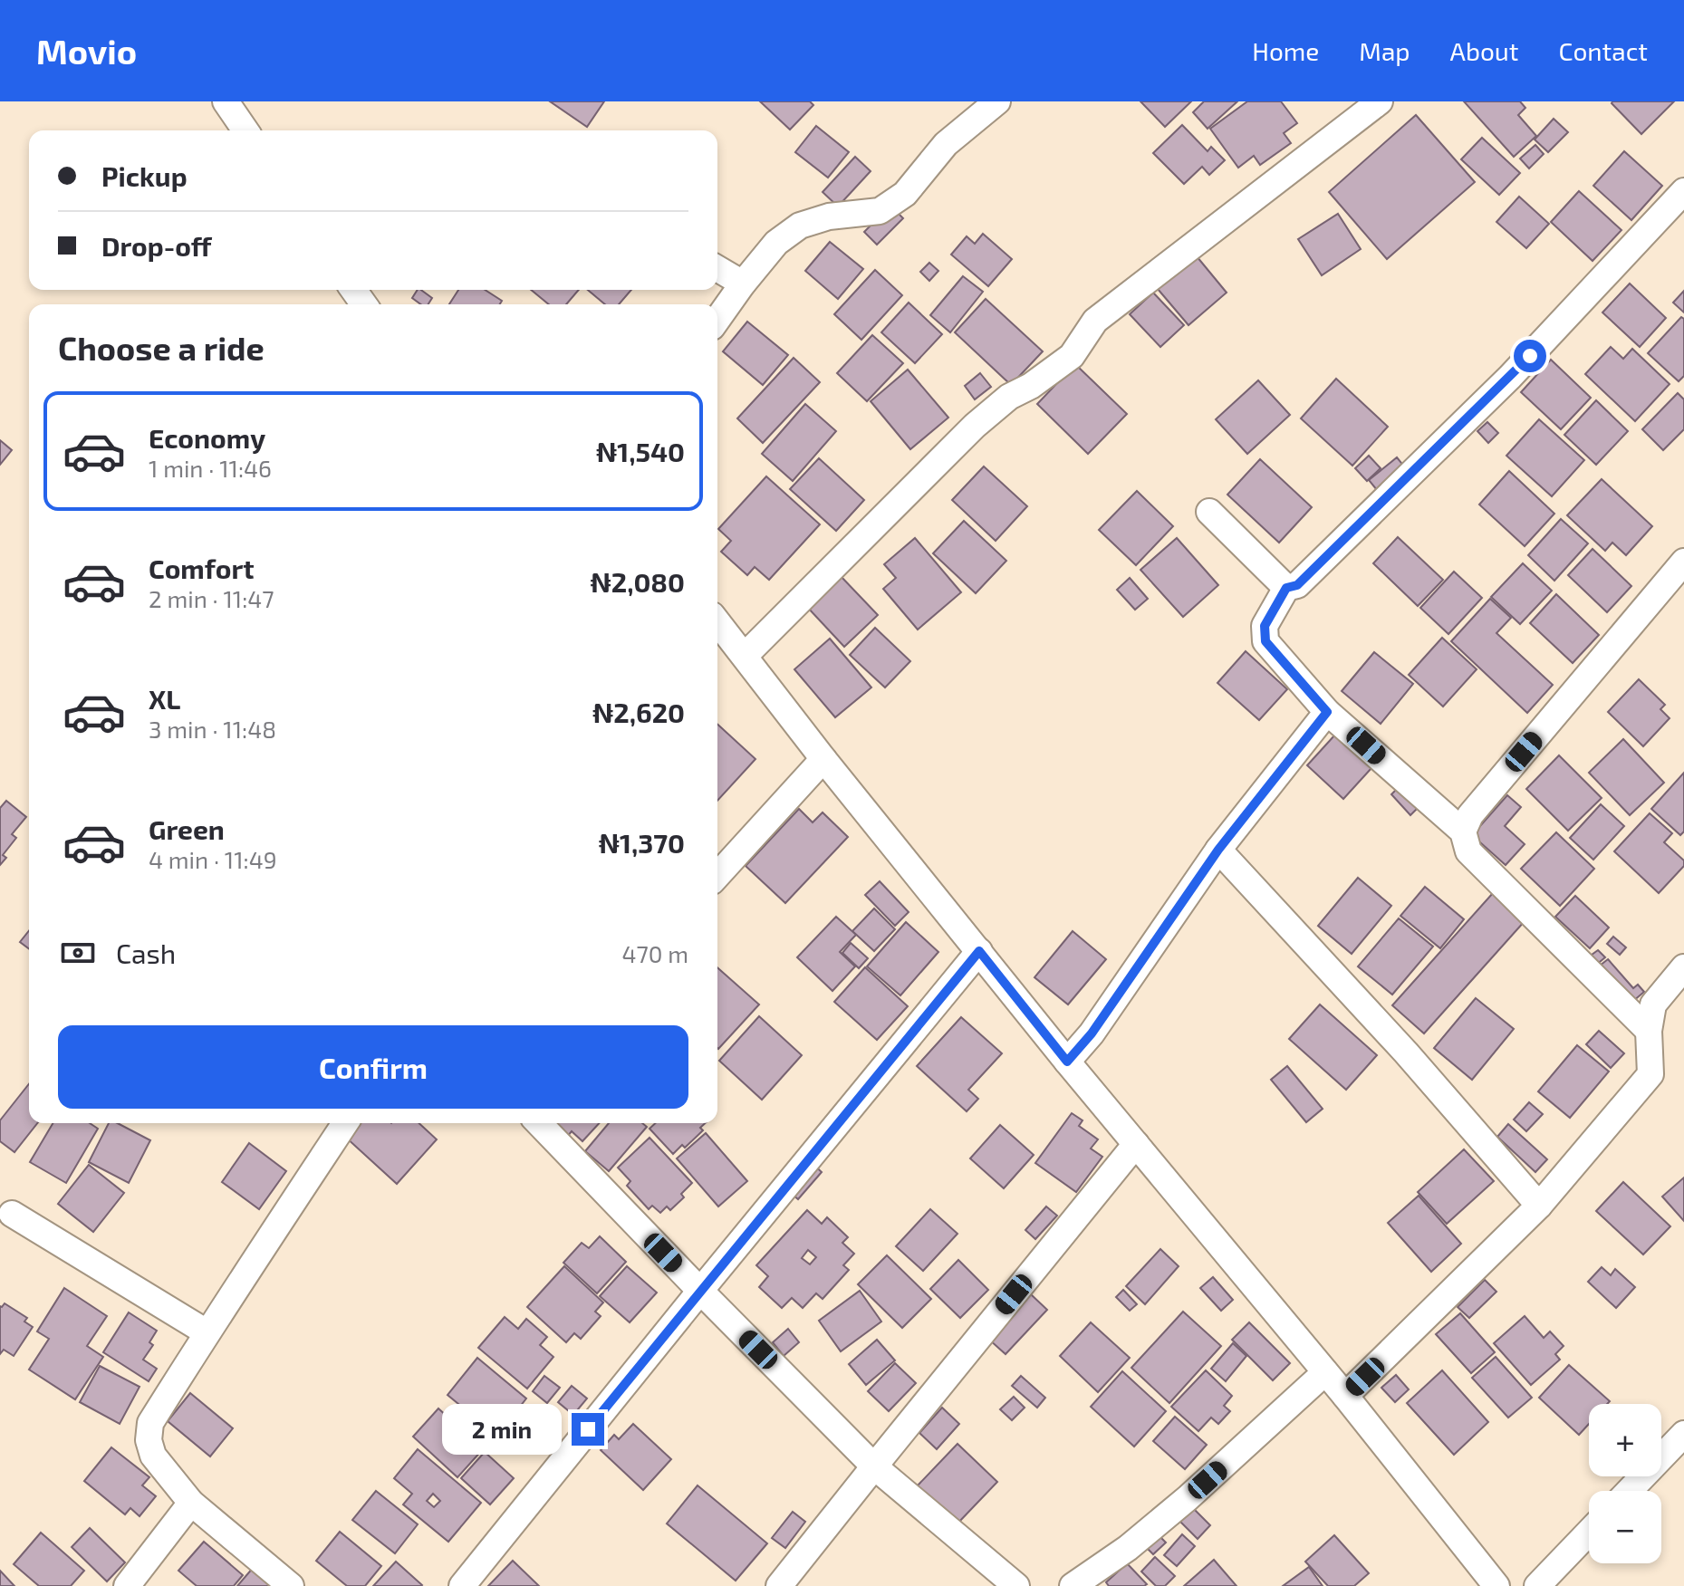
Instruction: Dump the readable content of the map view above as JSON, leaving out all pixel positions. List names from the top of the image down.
{
  "page": {
    "header": "Movio",
    "nav": [
      "Home",
      "Map",
      "About",
      "Contact"
    ],
    "banner": ["Pickup", "Drop-off"],
    "heading": "Choose a ride",
    "list": [
      {
        "name": "Economy",
        "note": "1 min · 11:46",
        "value": "₦1,540"
      },
      {
        "name": "Comfort",
        "note": "2 min · 11:47",
        "value": "₦2,080"
      },
      {
        "name": "XL",
        "note": "3 min · 11:48",
        "value": "₦2,620"
      },
      {
        "name": "Green",
        "note": "4 min · 11:49",
        "value": "₦1,370"
      }
    ],
    "pay": ["Cash", "470 m"],
    "buttons": "Confirm",
    "map_buttons": ["+", "−"],
    "bubble": "2 min"
  }
}
